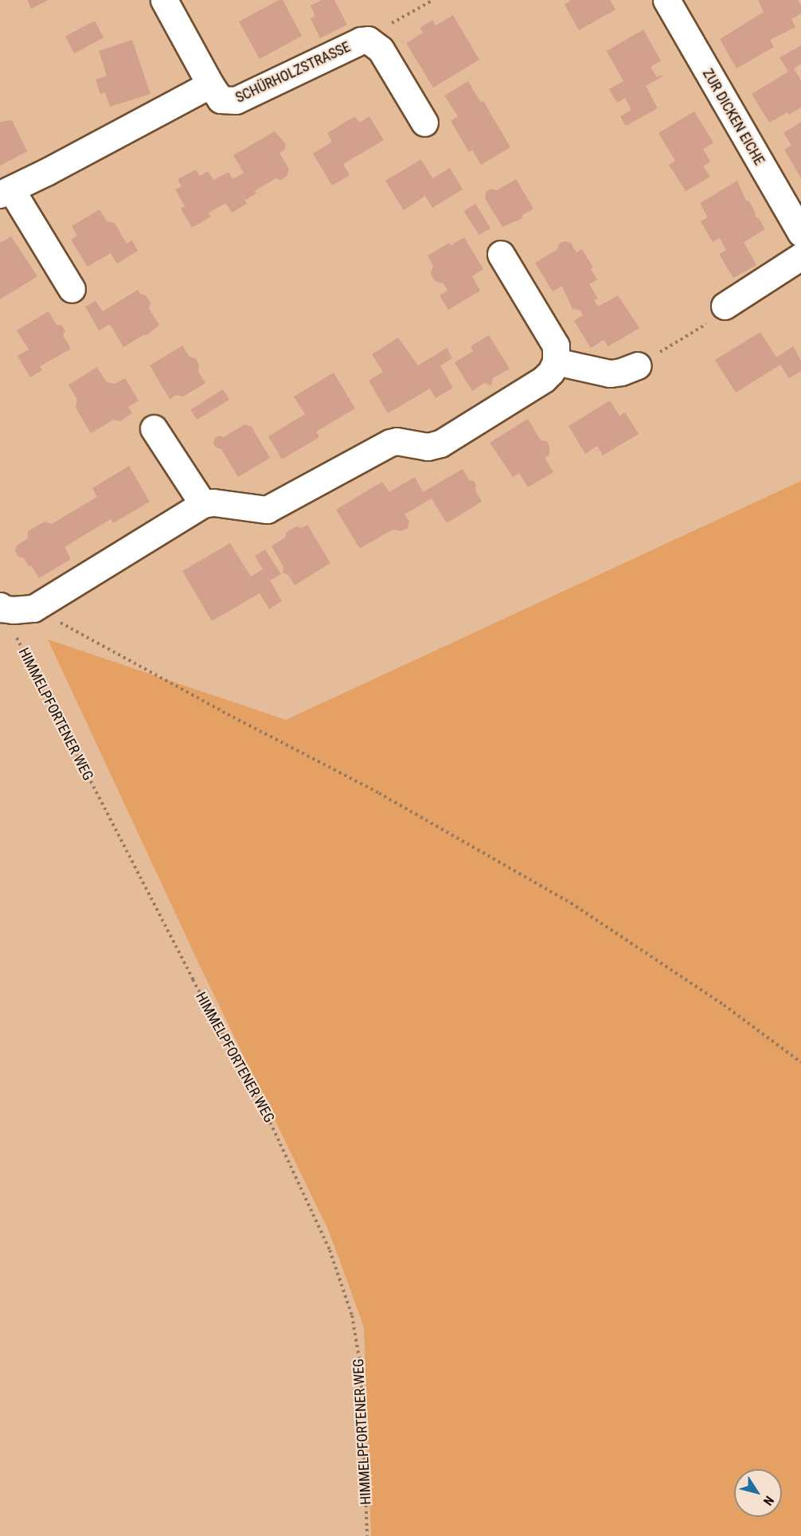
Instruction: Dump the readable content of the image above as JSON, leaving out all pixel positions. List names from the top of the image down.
{
  "streets": {
    "street": ["SCHÜRHOLZSTRASSE", "ZUR DICKEN EICHE"],
    "path": ["HIMMELPFORTENER WEG"]
  },
  "north": "bottom right"
}
